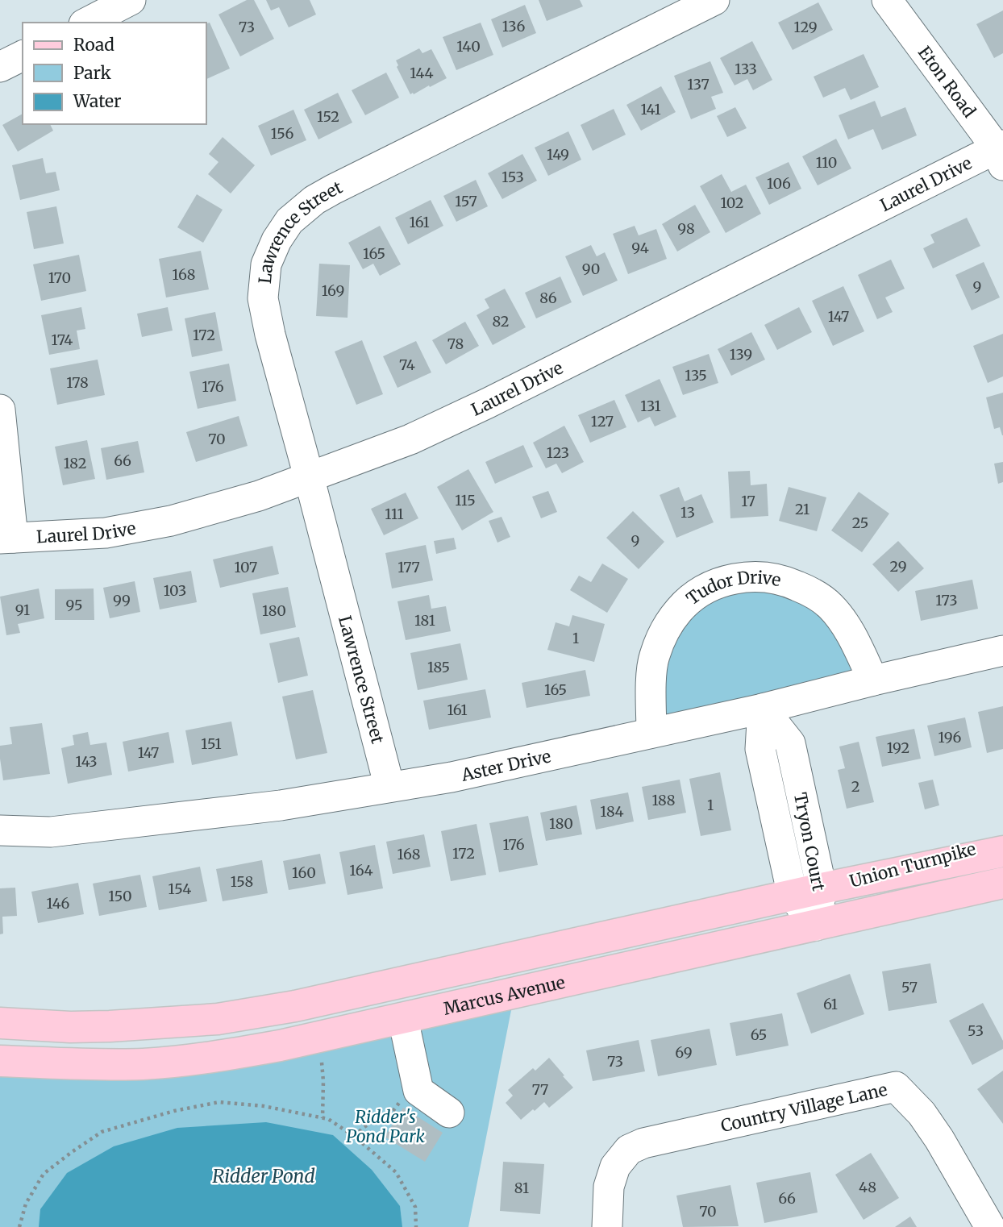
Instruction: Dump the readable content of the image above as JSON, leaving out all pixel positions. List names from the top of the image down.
{
  "streets": {
    "main road": ["Union Turnpike", "Marcus Avenue"],
    "street": [
      "Eton Road",
      "Laurel Drive",
      "Lawrence Street",
      "Tudor Drive",
      "Aster Drive",
      "Tryon Court",
      "Country Village Lane"
    ]
  },
  "crossings": [
    ["Eton Road", "Laurel Drive"],
    ["Laurel Drive", "Lawrence Street"],
    ["Lawrence Street", "Aster Drive"],
    ["Tudor Drive", "Aster Drive"],
    ["Aster Drive", "Tryon Court"],
    ["Tryon Court", "Union Turnpike"],
    ["Tryon Court", "Marcus Avenue"],
    ["Union Turnpike", "Marcus Avenue"]
  ],
  "water": ["Ridder Pond"],
  "parks": ["Ridder's Pond Park"],
  "house_numbers": [
    "136",
    "73",
    "129",
    "140",
    "133",
    "144",
    "137",
    "141",
    "152",
    "156",
    "149",
    "110",
    "153",
    "106",
    "157",
    "102",
    "161",
    "98",
    "94",
    "165",
    "90",
    "168",
    "170",
    "9",
    "169",
    "86",
    "147",
    "82",
    "172",
    "174",
    "78",
    "139",
    "74",
    "135",
    "178",
    "176",
    "131",
    "127",
    "70",
    "123",
    "66",
    "182",
    "115",
    "17",
    "21",
    "13",
    "111",
    "25",
    "9",
    "29",
    "107",
    "177",
    "103",
    "99",
    "173",
    "95",
    "91",
    "180",
    "181",
    "1",
    "185",
    "165",
    "161",
    "196",
    "151",
    "192",
    "147",
    "143",
    "2",
    "188",
    "1",
    "184",
    "180",
    "176",
    "172",
    "168",
    "164",
    "160",
    "158",
    "154",
    "150",
    "146",
    "57",
    "61",
    "53",
    "65",
    "69",
    "73",
    "77",
    "48",
    "81",
    "66",
    "70"
  ],
  "legend": ["Road", "Park", "Water"]
}
